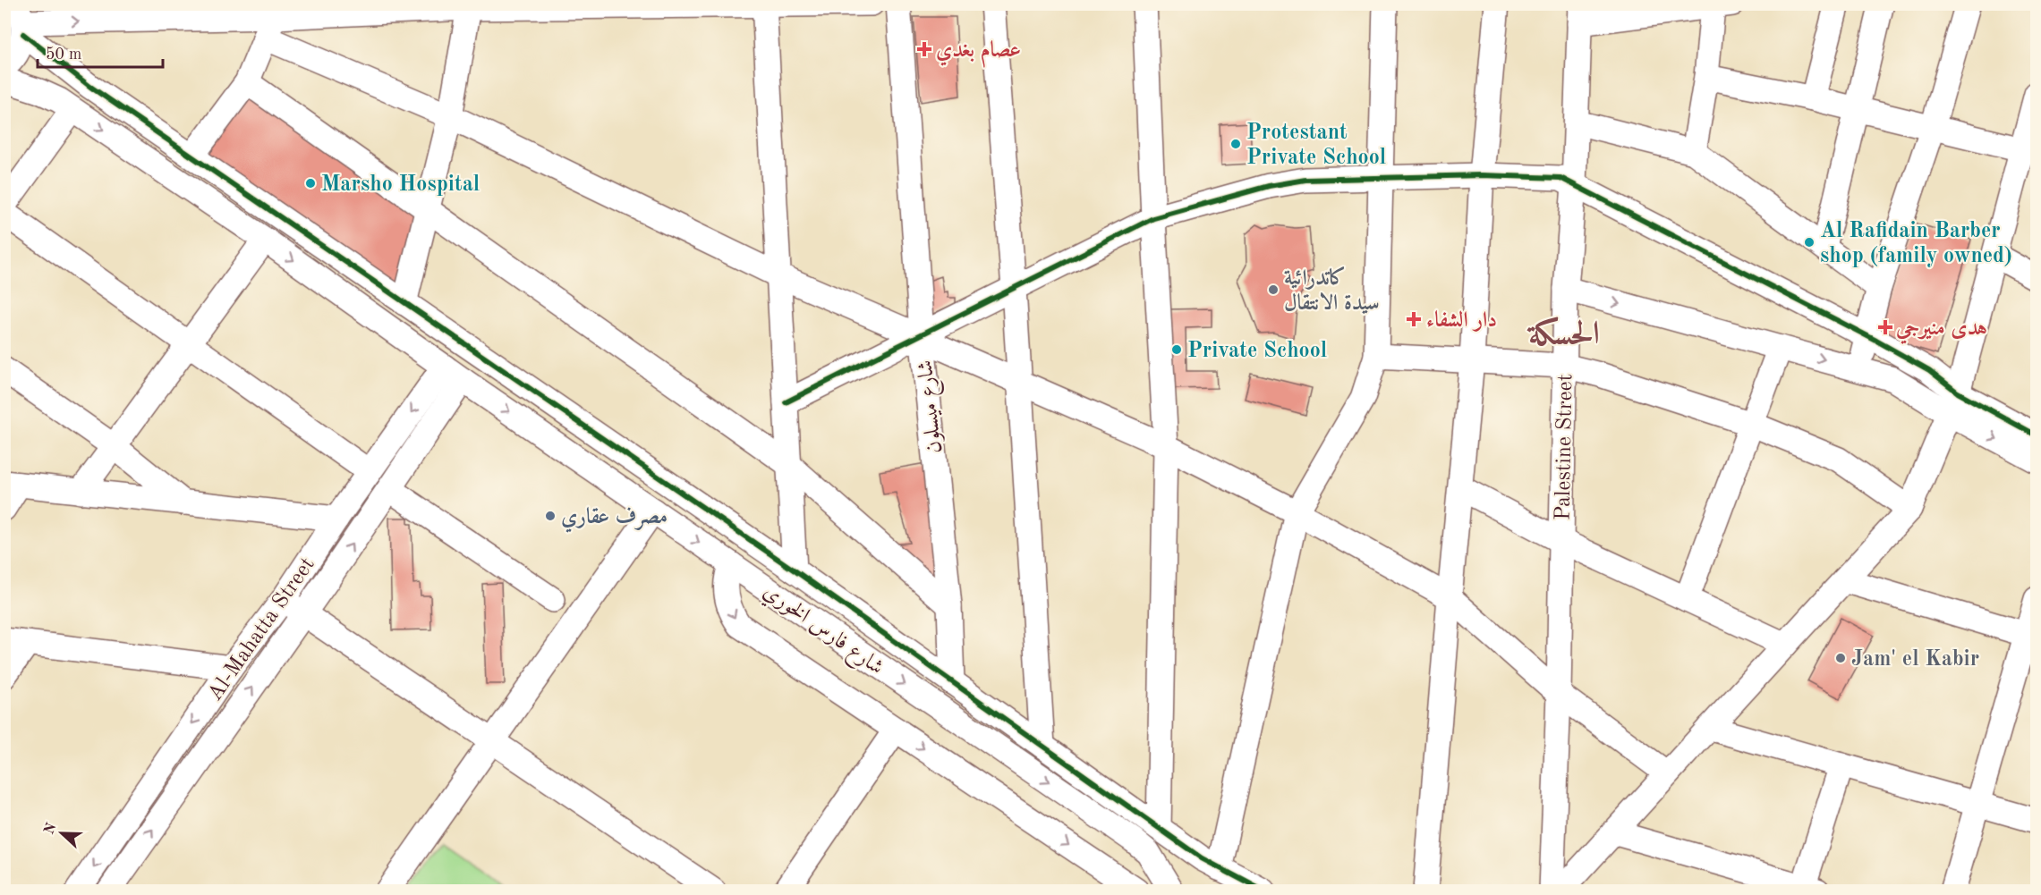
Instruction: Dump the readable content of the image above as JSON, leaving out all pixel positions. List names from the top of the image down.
{
  "streets": {
    "street": [
      "شارع ميسلون",
      "Palestine Street",
      "Al-Mahatta Street",
      "شارع فارس الخوري"
    ]
  },
  "crossings": [
    ["Al-Mahatta Street", "شارع فارس الخوري"]
  ],
  "districts": ["الحسكة"],
  "places": {
    "health": ["عصام بغدي", "دار الشفاء", "هدى منيرجي"],
    "other": [
      "Protestant Private School",
      "Marsho Hospital",
      "Al Rafidain Barber shop (family owned)",
      "كاتدرائية سيدة الانتقال",
      "Private School",
      "مصرف عقاري",
      "Jam' el Kabir"
    ]
  },
  "scale_bar": "50 m",
  "north": "left"
}
